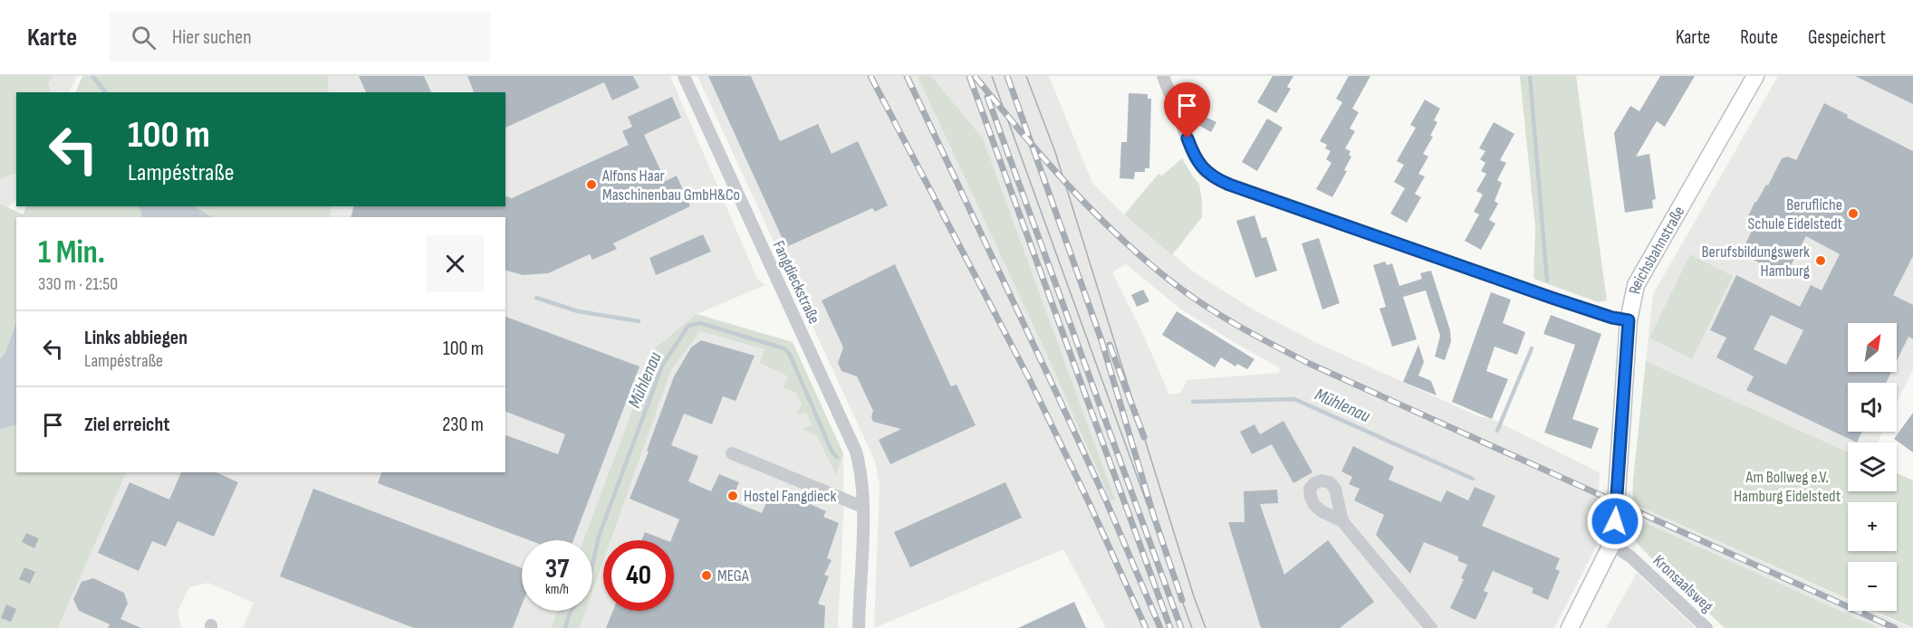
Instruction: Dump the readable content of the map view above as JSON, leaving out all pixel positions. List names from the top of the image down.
{
  "streets": {
    "street": ["Reichsbahnstraße", "Fangdieckstraße", "Kronsaalsweg"]
  },
  "crossings": [
    ["Reichsbahnstraße", "Kronsaalsweg"]
  ],
  "water": ["Mühlenau"],
  "parks": ["Am Bollweg e.V. Hamburg Eidelstedt"],
  "places": [
    "Alfons Haar Maschinenbau GmbH&Co",
    "Berufliche Schule Eidelstedt",
    "Berufsbildungswerk Hamburg",
    "Hostel Fangdieck",
    "MEGA"
  ],
  "north": "top right",
  "page": {
    "header": "Karte",
    "search": "Hier suchen",
    "nav": ["Karte", "Route", "Gespeichert"],
    "turn": ["100 m", "Lampéstraße"],
    "heading": ["1 Min.", "330 m · 21:50"],
    "list": [
      {
        "name": "Links abbiegen",
        "note": "Lampéstraße",
        "value": "100 m"
      },
      {
        "name": "Ziel erreicht",
        "value": "230 m"
      }
    ],
    "map_buttons": ["+", "−"],
    "speed": "37 km/h",
    "limit": "40"
  }
}
